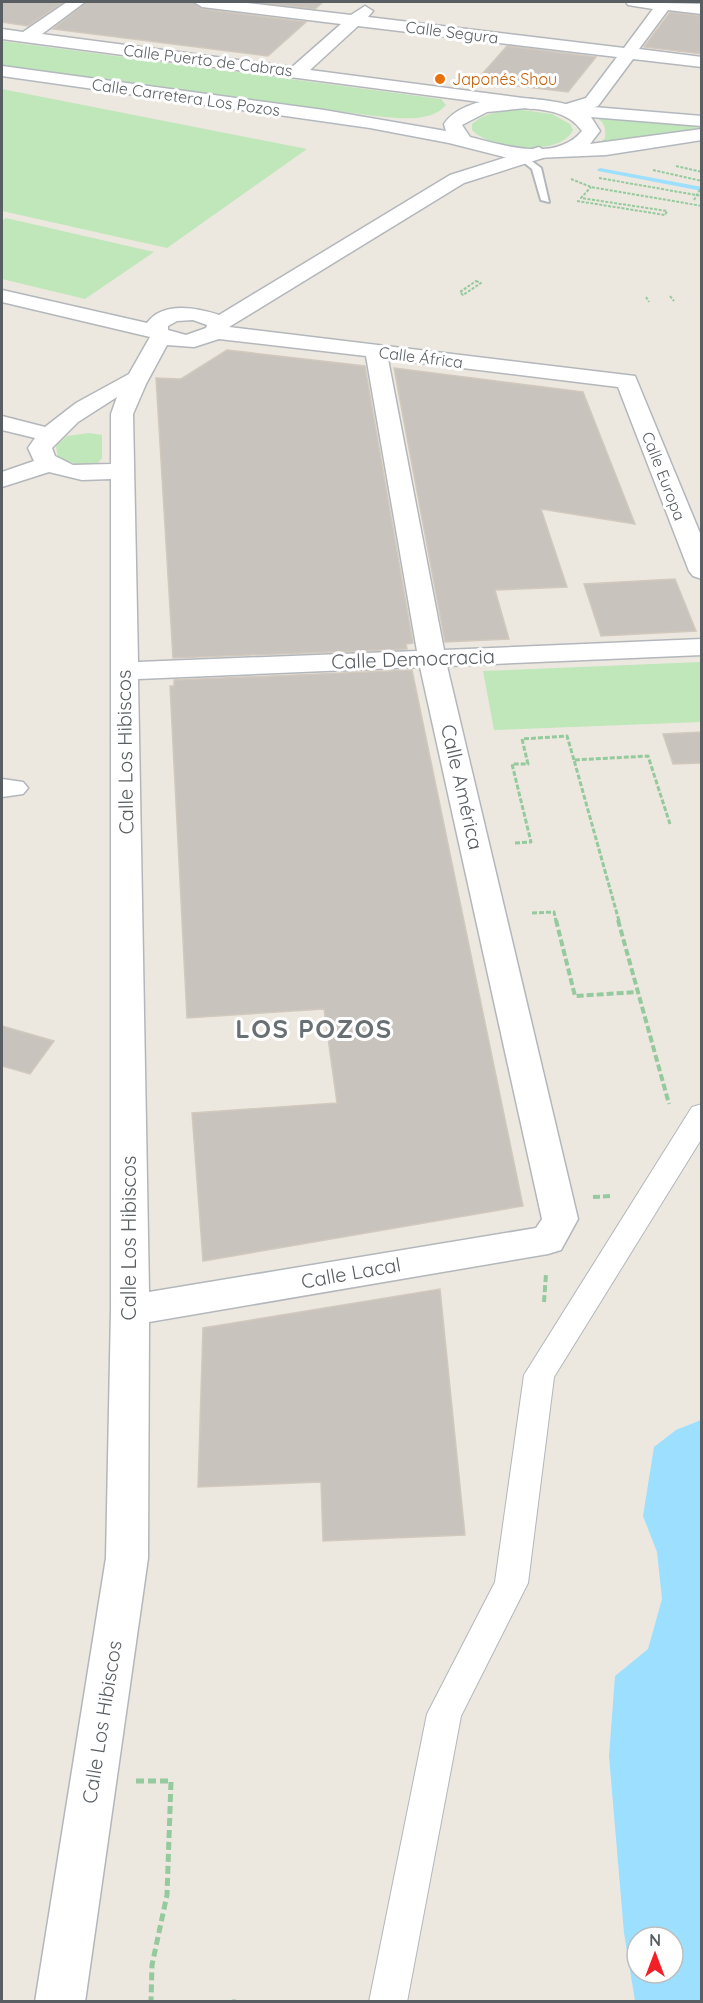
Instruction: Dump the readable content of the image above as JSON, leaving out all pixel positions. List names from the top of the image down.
{
  "streets": {
    "street": [
      "Calle Segura",
      "Calle Puerto de Cabras",
      "Calle Carretera Los Pozos",
      "Calle África",
      "Calle Europa",
      "Calle Democracia",
      "Calle Los Hibiscos",
      "Calle América",
      "Calle Lacal"
    ]
  },
  "crossings": [
    ["Calle África", "Calle Europa"],
    ["Calle África", "Calle América"],
    ["Calle Democracia", "Calle Los Hibiscos"],
    ["Calle Democracia", "Calle América"],
    ["Calle Los Hibiscos", "Calle Lacal"],
    ["Calle América", "Calle Lacal"]
  ],
  "districts": ["LOS POZOS"],
  "places": ["Japonés Shou"],
  "north": "top"
}
